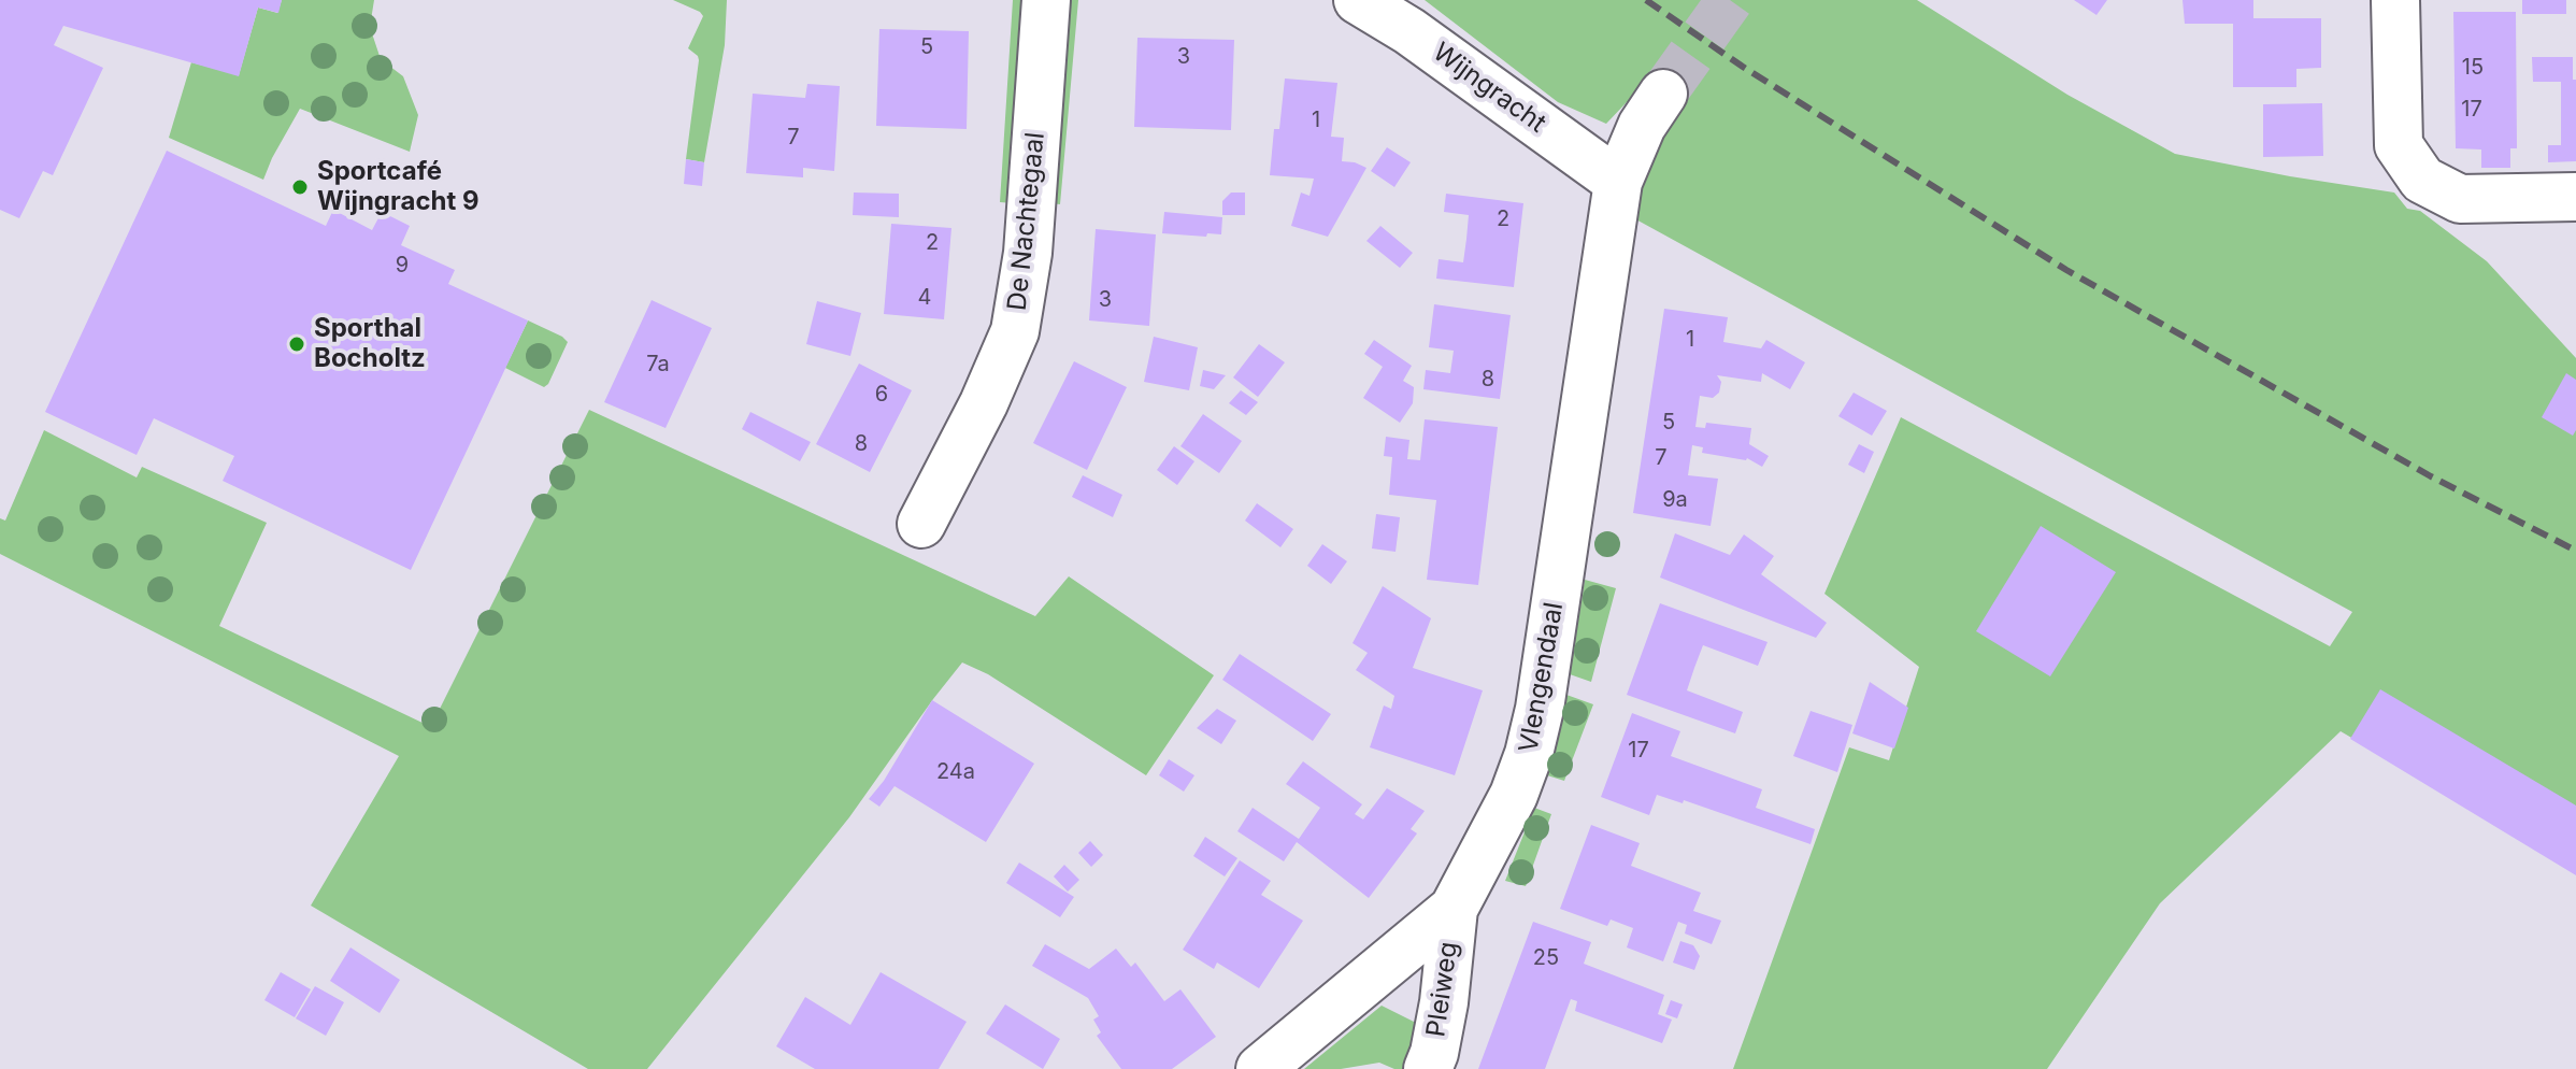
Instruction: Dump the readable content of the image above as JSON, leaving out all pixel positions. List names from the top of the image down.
{
  "streets": {
    "street": [
      "Wijngracht",
      "De Nachtegaal",
      "Vlengendaal",
      "Pleiweg"
    ]
  },
  "crossings": [
    ["Wijngracht", "Vlengendaal"],
    ["Vlengendaal", "Pleiweg"]
  ],
  "places": ["Sportcafé Wijngracht 9", "Sporthal Bocholtz"],
  "house_numbers": [
    "5",
    "3",
    "15",
    "17",
    "1",
    "7",
    "2",
    "2",
    "9",
    "4",
    "3",
    "1",
    "7a",
    "8",
    "6",
    "5",
    "8",
    "7",
    "9a",
    "17",
    "24a",
    "25"
  ]
}
